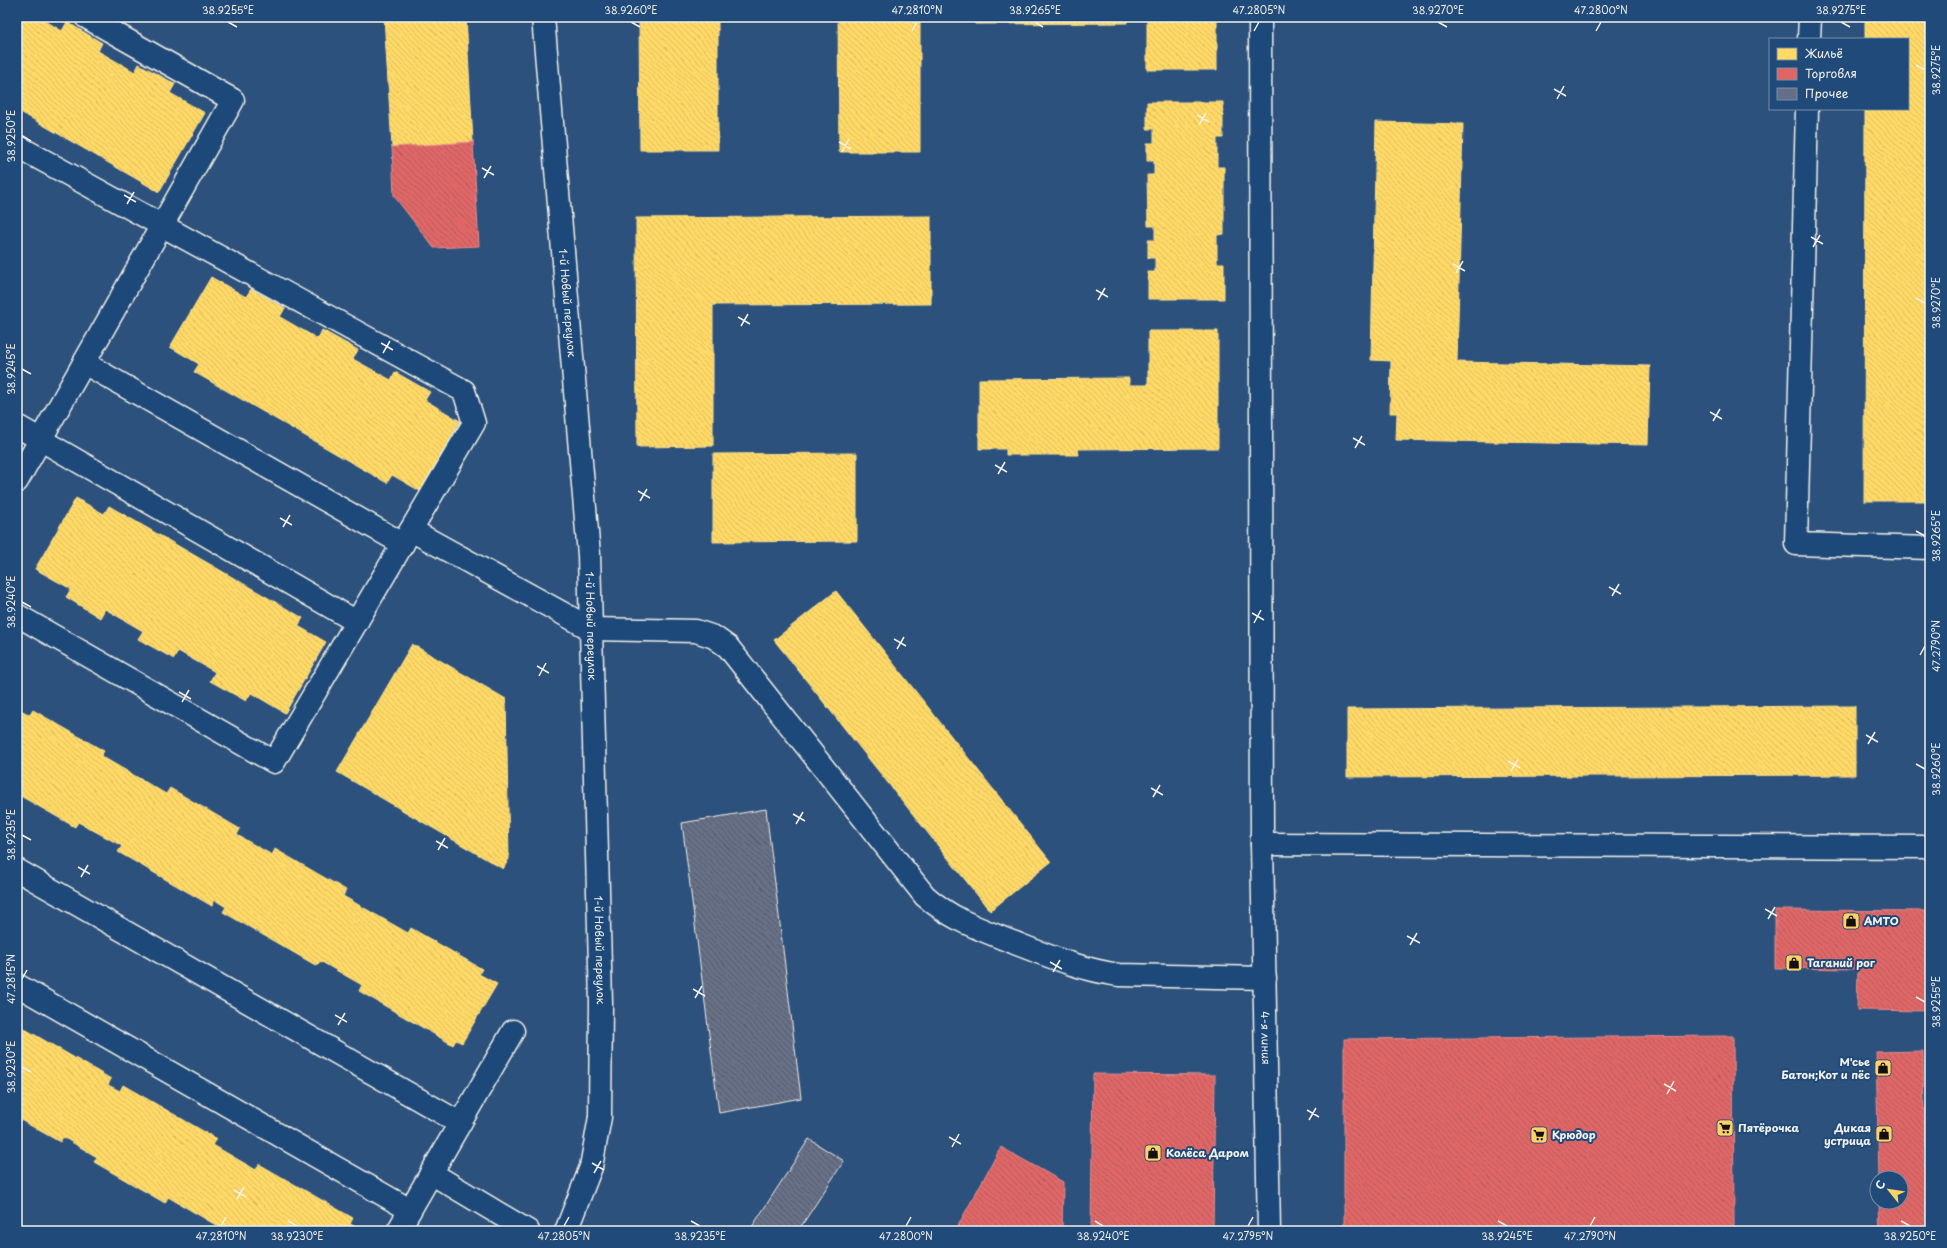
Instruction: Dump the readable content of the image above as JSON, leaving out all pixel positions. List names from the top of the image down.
{
  "streets": {
    "street": ["1-й Новый переулок", "4-я линия"]
  },
  "places": {
    "shop": [
      "АМТО",
      "Таганий рог",
      "М'сье Батон;Кот и пёс",
      "Дикая устрица",
      "Колёса Даром"
    ],
    "supermarket": ["Пятёрочка", "Крюдор"]
  },
  "legend": ["Жильё", "Торговля", "Прочее"],
  "north": "top left",
  "coordinates": [
    "38.9255°E",
    "38.9260°E",
    "47.2810°N",
    "38.9265°E",
    "47.2805°N",
    "38.9270°E",
    "47.2800°N",
    "38.9275°E",
    "38.9250°E",
    "38.9245°E",
    "38.9240°E",
    "47.2790°N",
    "38.9235°E",
    "47.2815°N",
    "38.9230°E",
    "47.2795°N"
  ]
}
